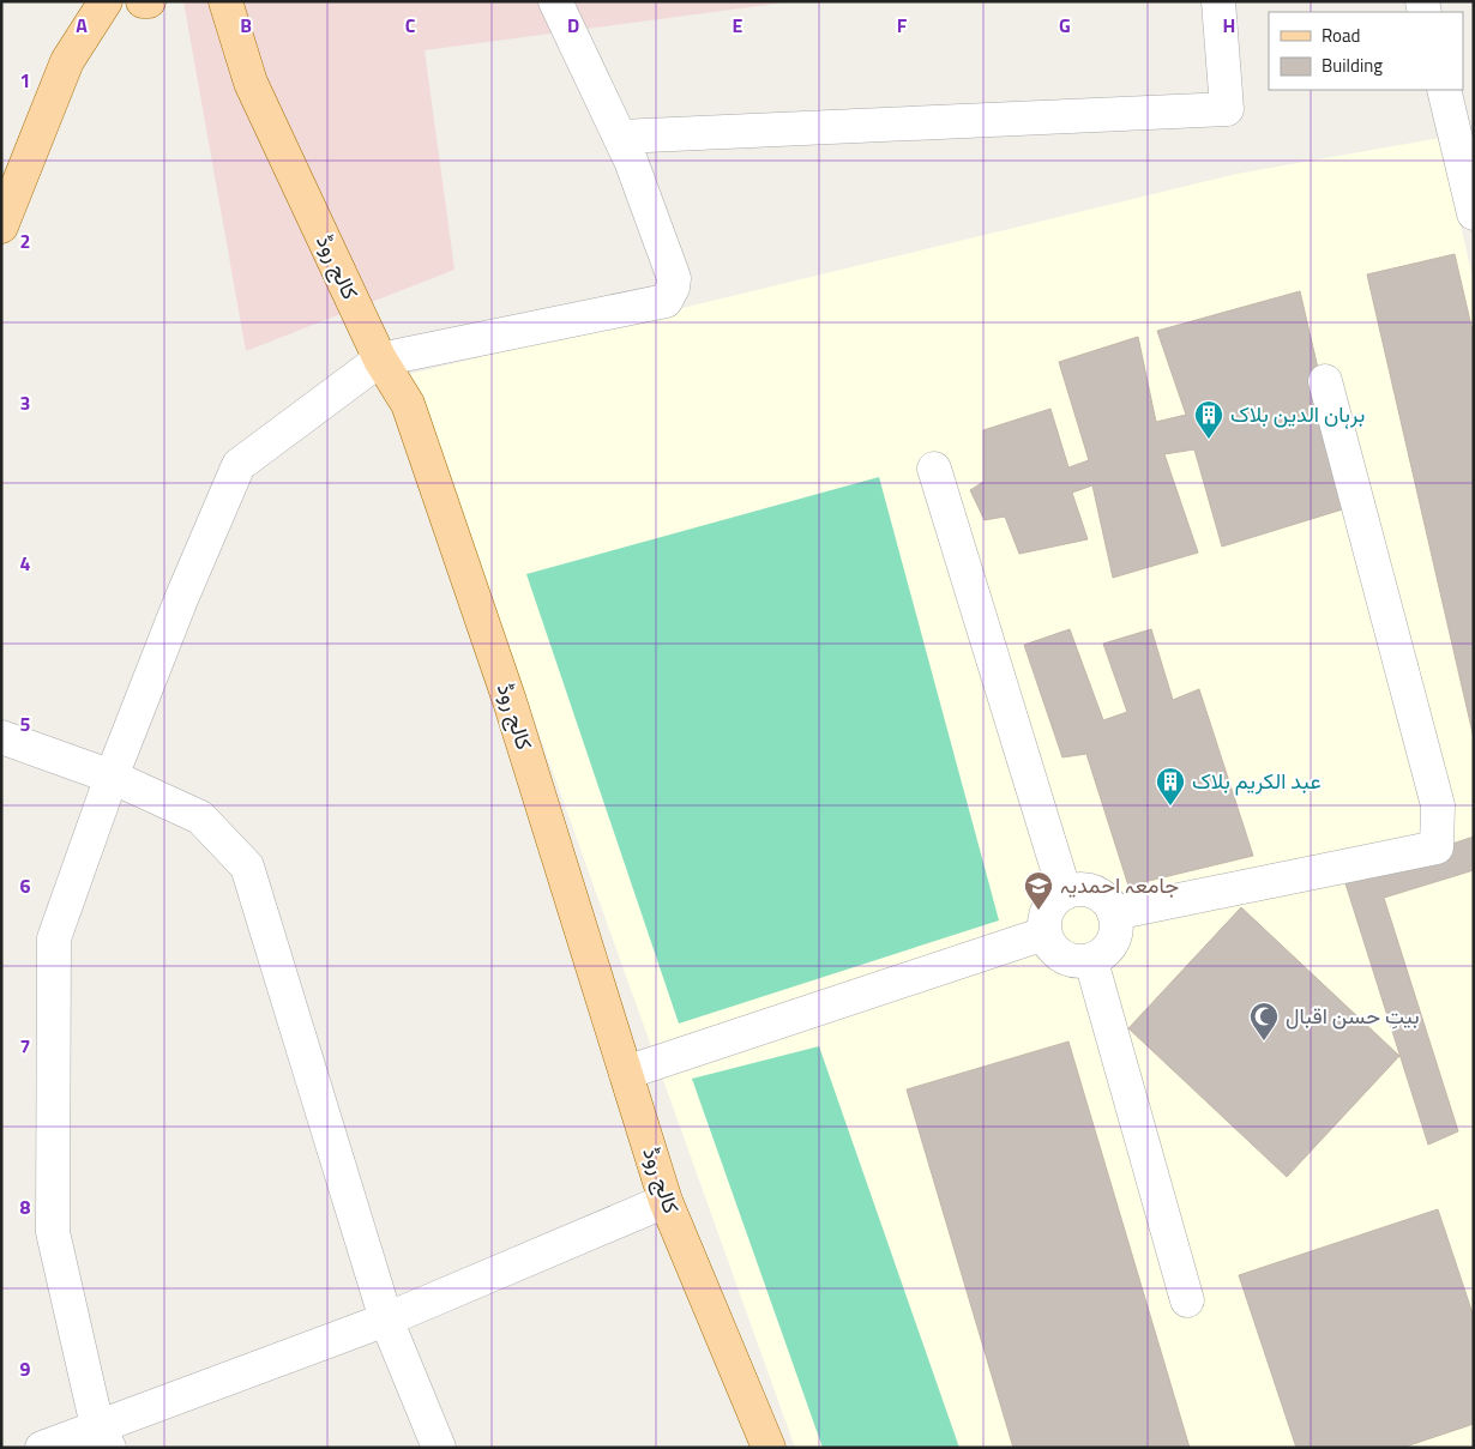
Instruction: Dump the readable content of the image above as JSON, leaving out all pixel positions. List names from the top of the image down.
{
  "streets": {
    "main road": ["کالج روڈ"]
  },
  "places": {
    "building": ["برہان الدین بلاک", "عبد الکریم بلاک"],
    "school or university": ["جامعہ احمدیہ"],
    "mosque": ["بیتِ حسن اقبال"]
  },
  "legend": ["Road", "Building"],
  "grid": {
    "columns": [
      "A",
      "B",
      "C",
      "D",
      "E",
      "F",
      "G",
      "H"
    ],
    "rows": [
      "1",
      "2",
      "3",
      "4",
      "5",
      "6",
      "7",
      "8",
      "9"
    ]
  }
}
